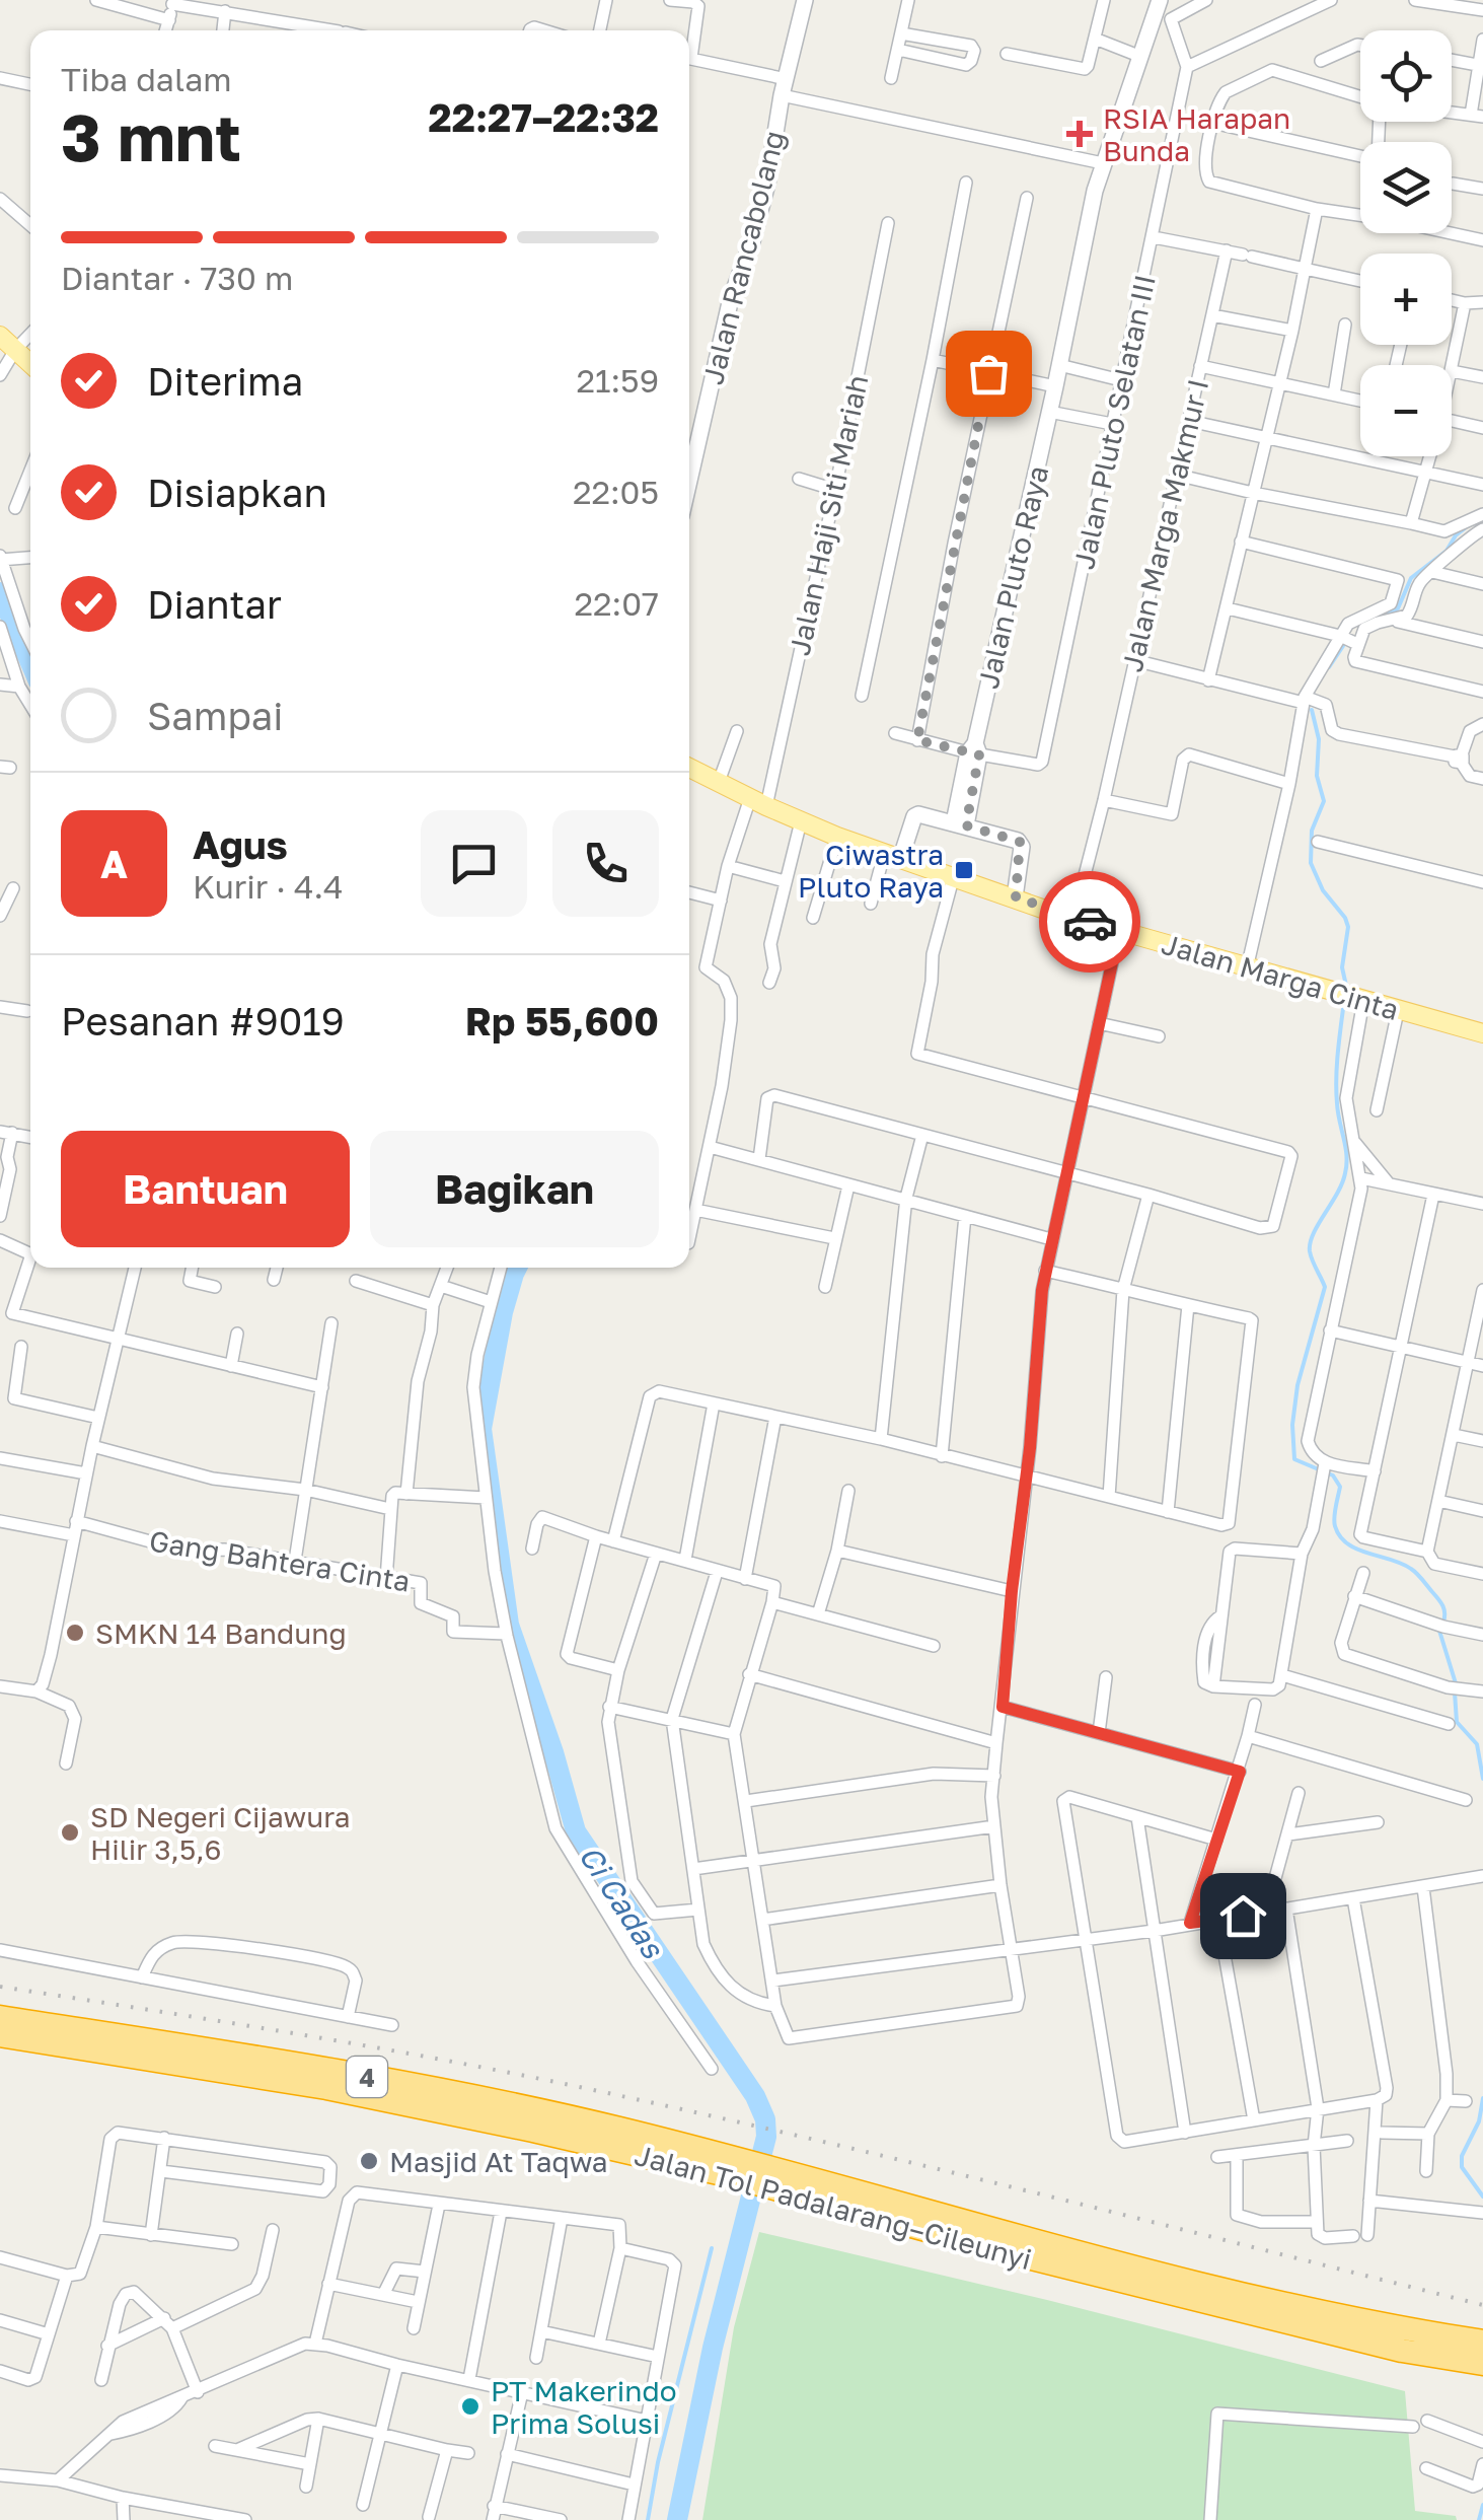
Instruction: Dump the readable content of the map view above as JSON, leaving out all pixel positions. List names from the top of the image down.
{
  "streets": {
    "highway": ["4", "Jalan Tol Padalarang–Cileunyi"],
    "main road": ["Jalan Marga Cinta"],
    "street": [
      "Jalan Rancabolang",
      "Jalan Pluto Selatan III",
      "Jalan Haji Siti Mariah",
      "Jalan Marga Makmur I",
      "Jalan Pluto Raya",
      "Gang Bahtera Cinta"
    ]
  },
  "crossings": [
    ["Jalan Pluto Selatan III", "Jalan Pluto Raya"],
    ["Jalan Haji Siti Mariah", "Jalan Marga Cinta"],
    ["Jalan Marga Makmur I", "Jalan Marga Cinta"]
  ],
  "water": ["Ci Cadas"],
  "places": {
    "health": ["RSIA Harapan Bunda"],
    "transit": ["Ciwastra Pluto Raya"],
    "other": [
      "SMKN 14 Bandung",
      "SD Negeri Cijawura Hilir 3,5,6",
      "Masjid At Taqwa",
      "PT Makerindo Prima Solusi"
    ]
  },
  "page": {
    "map_buttons": ["+", "−"],
    "heading": ["3 mnt", "Tiba dalam", "22:27–22:32"],
    "panel": [
      "Agus",
      "Kurir · 4.4",
      "Pesanan #9019",
      "Rp 55,600"
    ],
    "bar": "Diantar · 730 m",
    "list": [
      ["Diterima", "21:59"],
      ["Disiapkan", "22:05"],
      ["Diantar", "22:07"],
      "Sampai"
    ],
    "round": "A",
    "buttons": ["Bantuan", "Bagikan"]
  }
}
